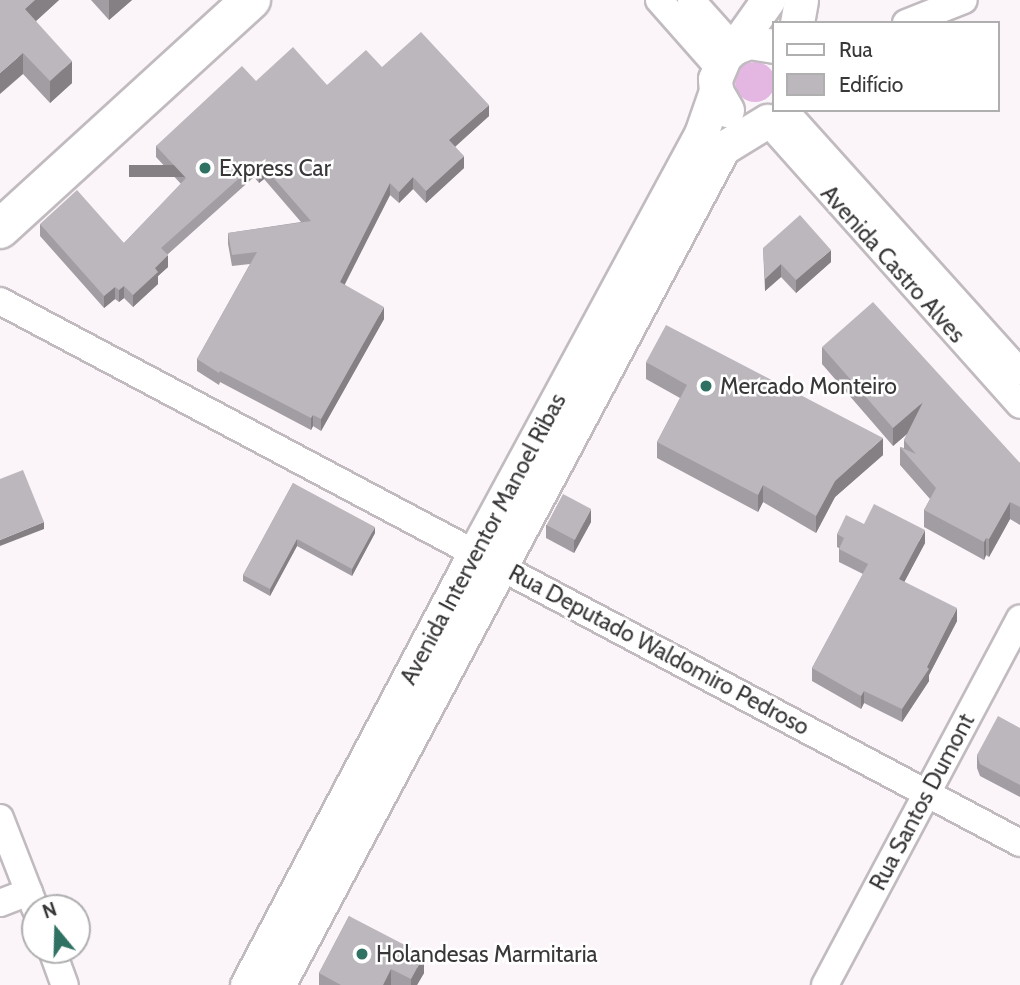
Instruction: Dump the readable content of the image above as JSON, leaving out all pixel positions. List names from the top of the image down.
{
  "streets": {
    "street": [
      "Avenida Castro Alves",
      "Avenida Interventor Manoel Ribas",
      "Rua Deputado Waldomiro Pedroso",
      "Rua Santos Dumont"
    ]
  },
  "crossings": [
    ["Avenida Castro Alves", "Avenida Interventor Manoel Ribas"],
    ["Avenida Interventor Manoel Ribas", "Rua Deputado Waldomiro Pedroso"],
    ["Rua Deputado Waldomiro Pedroso", "Rua Santos Dumont"]
  ],
  "places": ["Express Car", "Mercado Monteiro", "Holandesas Marmitaria"],
  "legend": ["Rua", "Edifício"],
  "north": "top"
}
